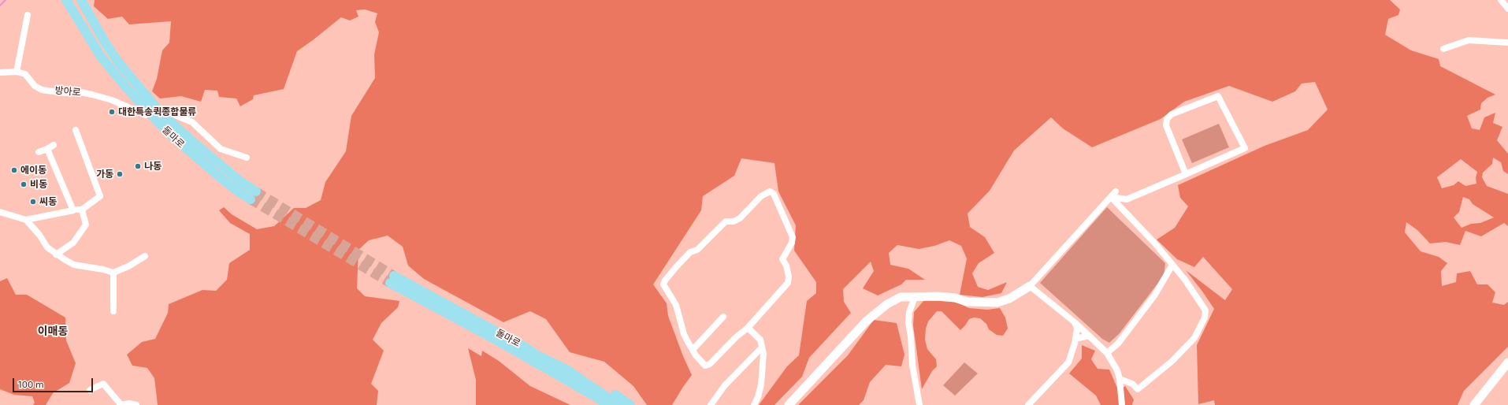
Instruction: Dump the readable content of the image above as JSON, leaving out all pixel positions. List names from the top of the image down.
{
  "streets": {
    "main road": ["돌마로"],
    "street": ["방아로"]
  },
  "districts": ["이매동"],
  "places": [
    "대한특송퀵종합물류",
    "나동",
    "에이동",
    "가동",
    "비동",
    "씨동"
  ],
  "scale_bar": "100 m"
}
